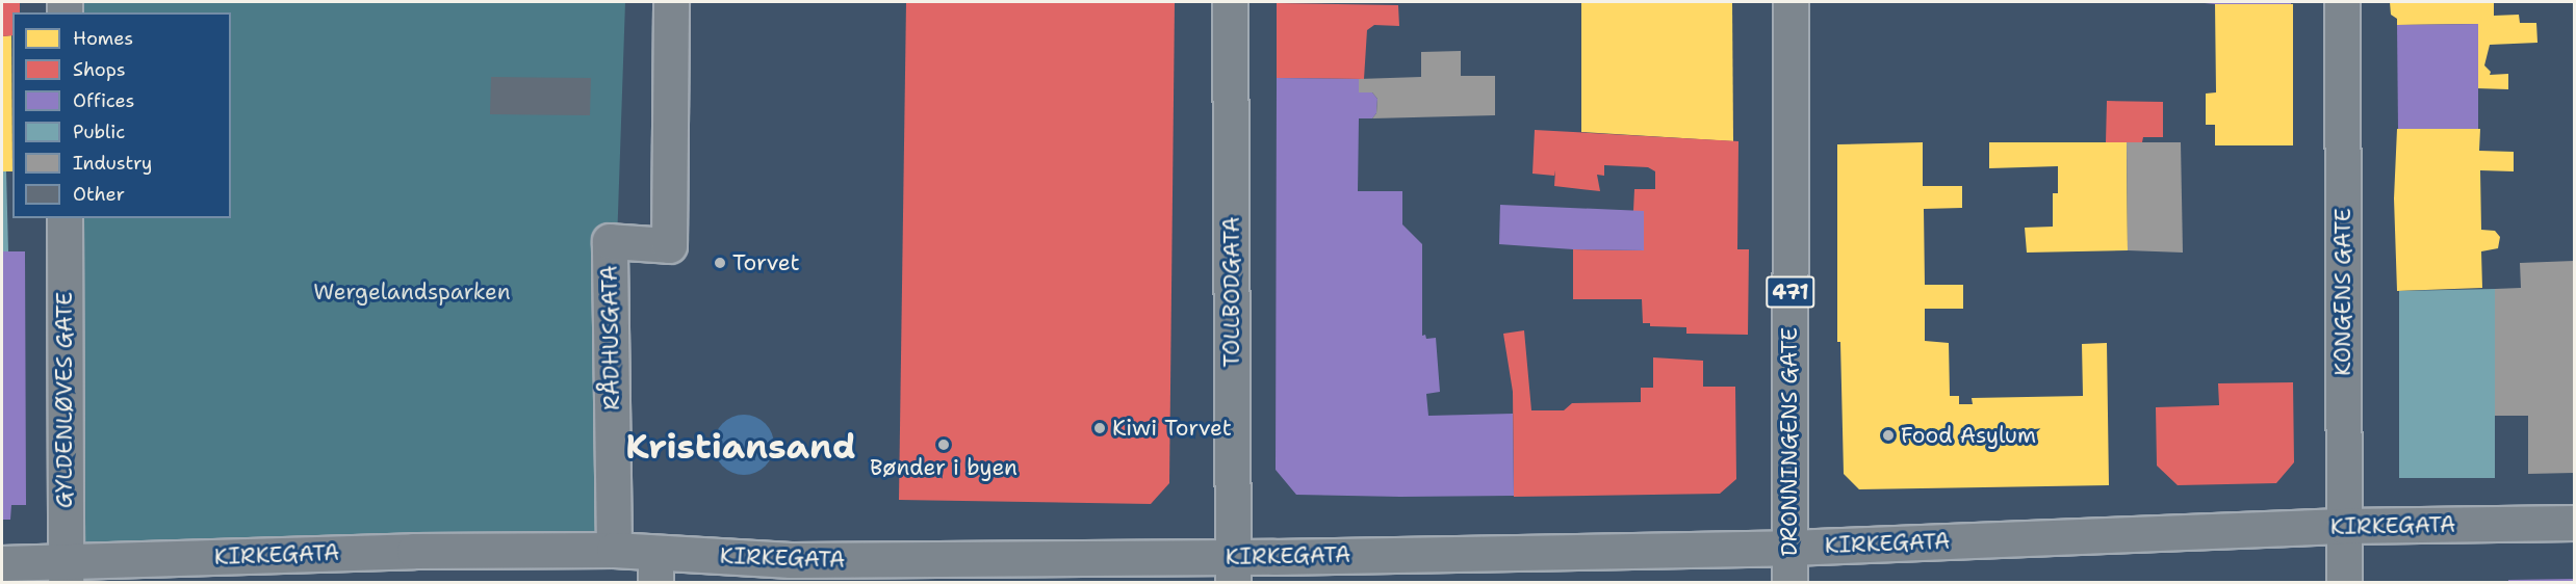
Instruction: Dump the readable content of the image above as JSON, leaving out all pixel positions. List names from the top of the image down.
{
  "streets": {
    "street": [
      "TOLLBODGATA",
      "471",
      "KONGENS GATE",
      "RÅDHUSGATA",
      "GYLDENLØVES GATE",
      "DRONNINGENS GATE",
      "KIRKEGATA"
    ]
  },
  "crossings": [
    ["TOLLBODGATA", "KIRKEGATA"],
    ["KONGENS GATE", "KIRKEGATA"],
    ["RÅDHUSGATA", "KIRKEGATA"],
    ["GYLDENLØVES GATE", "KIRKEGATA"],
    ["DRONNINGENS GATE", "KIRKEGATA"]
  ],
  "districts": ["Kristiansand"],
  "parks": ["Wergelandsparken"],
  "places": [
    "Torvet",
    "Kiwi Torvet",
    "Food Asylum",
    "Bønder i byen"
  ],
  "legend": [
    "Homes",
    "Shops",
    "Offices",
    "Public",
    "Industry",
    "Other"
  ]
}
